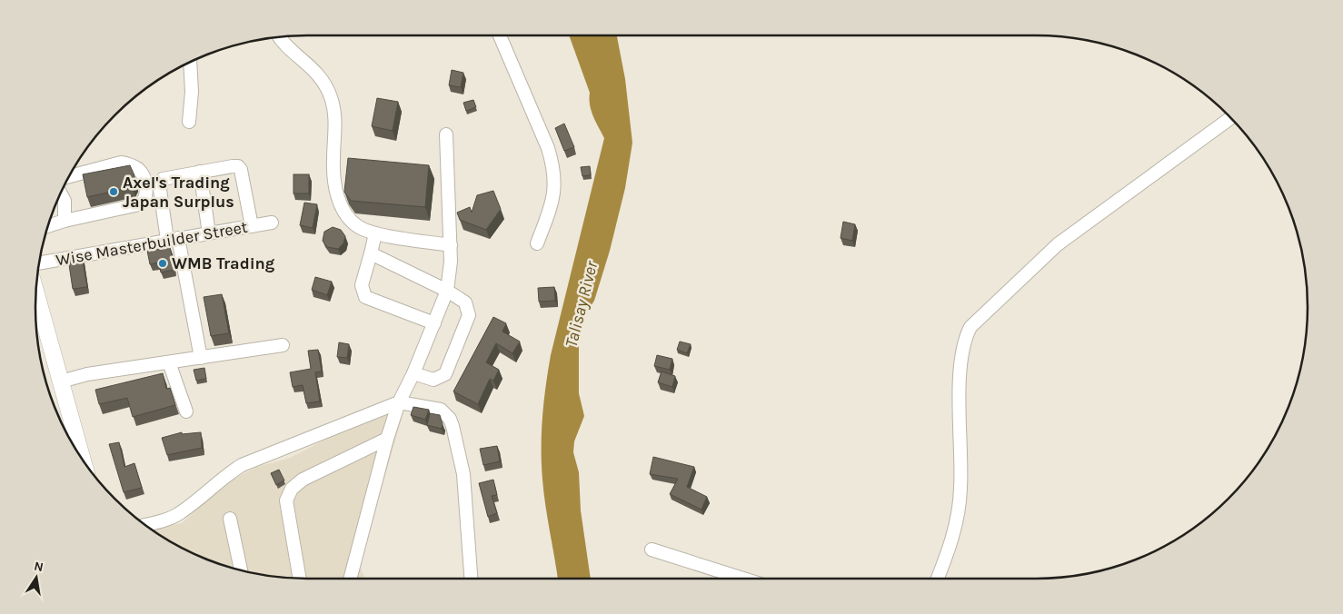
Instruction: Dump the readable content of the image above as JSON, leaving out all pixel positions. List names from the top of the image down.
{
  "streets": {
    "street": ["Wise Masterbuilder Street"]
  },
  "water": ["Talisay River"],
  "places": ["Axel's Trading Japan Surplus", "WMB Trading"],
  "north": "top"
}
